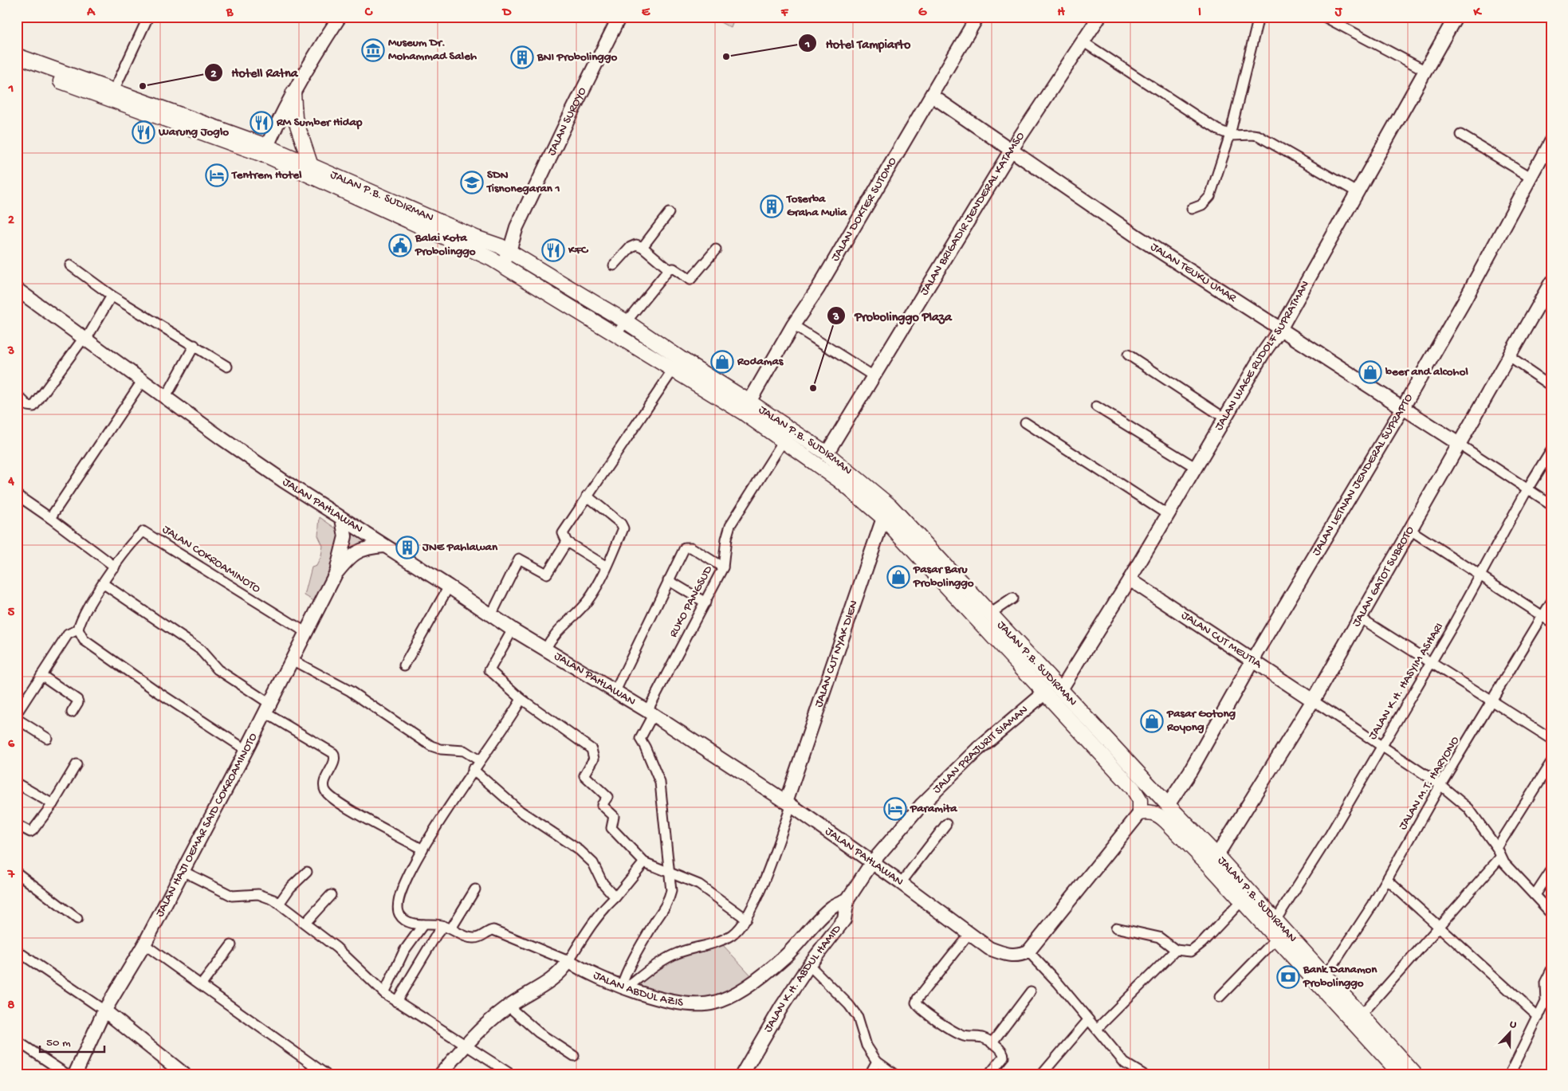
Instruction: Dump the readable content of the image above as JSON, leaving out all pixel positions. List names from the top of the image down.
{
  "streets": {
    "main road": ["JALAN P.B. SUDIRMAN"],
    "street": [
      "JALAN SUROYO",
      "JALAN DOKTER SUTOMO",
      "JALAN BRIGADIR JENDERAL KATAMSO",
      "JALAN TEUKU UMAR",
      "JALAN WAGE RUDOLF SUPRATMAN",
      "JALAN LETNAN JENDERAL SUPRAPTO",
      "JALAN PAHLAWAN",
      "JALAN COKROAMINOTO",
      "JALAN GATOT SUBROTO",
      "RUKO PANGSUD",
      "JALAN CUT MEUTIA",
      "JALAN CUT NYAK DIEN",
      "JALAN K.H. HASYIM ASHARI",
      "JALAN PRAJURIT SIAMAN",
      "JALAN M.T. HARYONO",
      "JALAN HAJI OEMAR SAID COKROAMINOTO",
      "JALAN K.H. ABDUL HAMID",
      "JALAN ABDUL AZIS"
    ]
  },
  "crossings": [
    ["JALAN SUROYO", "JALAN P.B. SUDIRMAN"],
    ["JALAN P.B. SUDIRMAN", "JALAN DOKTER SUTOMO"],
    ["JALAN P.B. SUDIRMAN", "JALAN BRIGADIR JENDERAL KATAMSO"],
    ["JALAN P.B. SUDIRMAN", "JALAN WAGE RUDOLF SUPRATMAN"],
    ["JALAN P.B. SUDIRMAN", "JALAN LETNAN JENDERAL SUPRAPTO"],
    ["JALAN P.B. SUDIRMAN", "JALAN GATOT SUBROTO"],
    ["JALAN P.B. SUDIRMAN", "RUKO PANGSUD"],
    ["JALAN P.B. SUDIRMAN", "JALAN CUT NYAK DIEN"],
    ["JALAN P.B. SUDIRMAN", "JALAN K.H. HASYIM ASHARI"],
    ["JALAN P.B. SUDIRMAN", "JALAN PRAJURIT SIAMAN"],
    ["JALAN P.B. SUDIRMAN", "JALAN M.T. HARYONO"],
    ["JALAN DOKTER SUTOMO", "JALAN TEUKU UMAR"],
    ["JALAN BRIGADIR JENDERAL KATAMSO", "JALAN TEUKU UMAR"],
    ["JALAN TEUKU UMAR", "JALAN WAGE RUDOLF SUPRATMAN"],
    ["JALAN TEUKU UMAR", "JALAN LETNAN JENDERAL SUPRAPTO"],
    ["JALAN TEUKU UMAR", "JALAN GATOT SUBROTO"],
    ["JALAN WAGE RUDOLF SUPRATMAN", "JALAN CUT MEUTIA"],
    ["JALAN LETNAN JENDERAL SUPRAPTO", "JALAN CUT MEUTIA"],
    ["JALAN PAHLAWAN", "RUKO PANGSUD"],
    ["JALAN PAHLAWAN", "JALAN CUT NYAK DIEN"],
    ["JALAN PAHLAWAN", "JALAN PRAJURIT SIAMAN"],
    ["JALAN PAHLAWAN", "JALAN K.H. ABDUL HAMID"],
    ["JALAN COKROAMINOTO", "JALAN HAJI OEMAR SAID COKROAMINOTO"],
    ["JALAN GATOT SUBROTO", "JALAN CUT MEUTIA"],
    ["JALAN PRAJURIT SIAMAN", "JALAN K.H. ABDUL HAMID"],
    ["JALAN K.H. ABDUL HAMID", "JALAN ABDUL AZIS"]
  ],
  "places": {
    "museum": ["Museum Dr. Mohammad Saleh"],
    "other": ["Hotel Tampiarto", "Hotell Ratna", "Probolinggo Plaza"],
    "building": ["BNI Probolinggo", "Toserba Graha Mulia", "JNE Pahlawan"],
    "restaurant": ["RM Sumber Hidap", "Warung Joglo", "KFC"],
    "hotel": ["Tentrem Hotel", "Paramita"],
    "school or university": ["SDN Tisnonegaran 1"],
    "public building": ["Balai Kota Probolinggo"],
    "shop": [
      "Rodamas",
      "beer and alcohol",
      "Pasar Baru Probolinggo",
      "Pasar Gotong Royong"
    ],
    "bank": ["Bank Danamon Probolinggo"]
  },
  "scale_bar": "50 m",
  "north": "top",
  "grid": {
    "columns": [
      "A",
      "B",
      "C",
      "D",
      "E",
      "F",
      "G",
      "H",
      "I",
      "J",
      "K"
    ],
    "rows": [
      "1",
      "2",
      "3",
      "4",
      "5",
      "6",
      "7",
      "8"
    ]
  }
}
